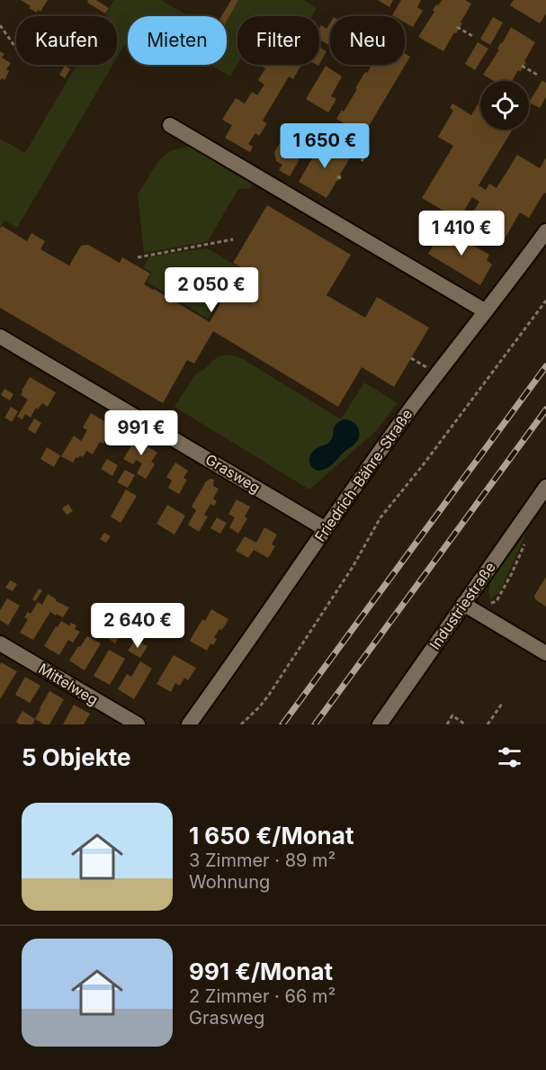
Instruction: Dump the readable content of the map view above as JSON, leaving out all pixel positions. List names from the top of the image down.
{
  "streets": {
    "street": [
      "Grasweg",
      "Friedrich-Bähre-Straße",
      "Industriestraße",
      "Mittelweg"
    ]
  },
  "crossings": [
    ["Grasweg", "Friedrich-Bähre-Straße"]
  ],
  "page": {
    "chip": [
      "Kaufen",
      "Mieten",
      "Filter",
      "Neu"
    ],
    "price": [
      "1 650 €",
      "1 410 €",
      "2 050 €",
      "991 €",
      "2 640 €"
    ],
    "heading": "5 Objekte",
    "list": [
      {
        "name": "1 650 €/Monat",
        "note": "3 Zimmer · 89 m² · Wohnung"
      },
      {
        "name": "991 €/Monat",
        "note": "2 Zimmer · 66 m² · Grasweg"
      }
    ]
  }
}
